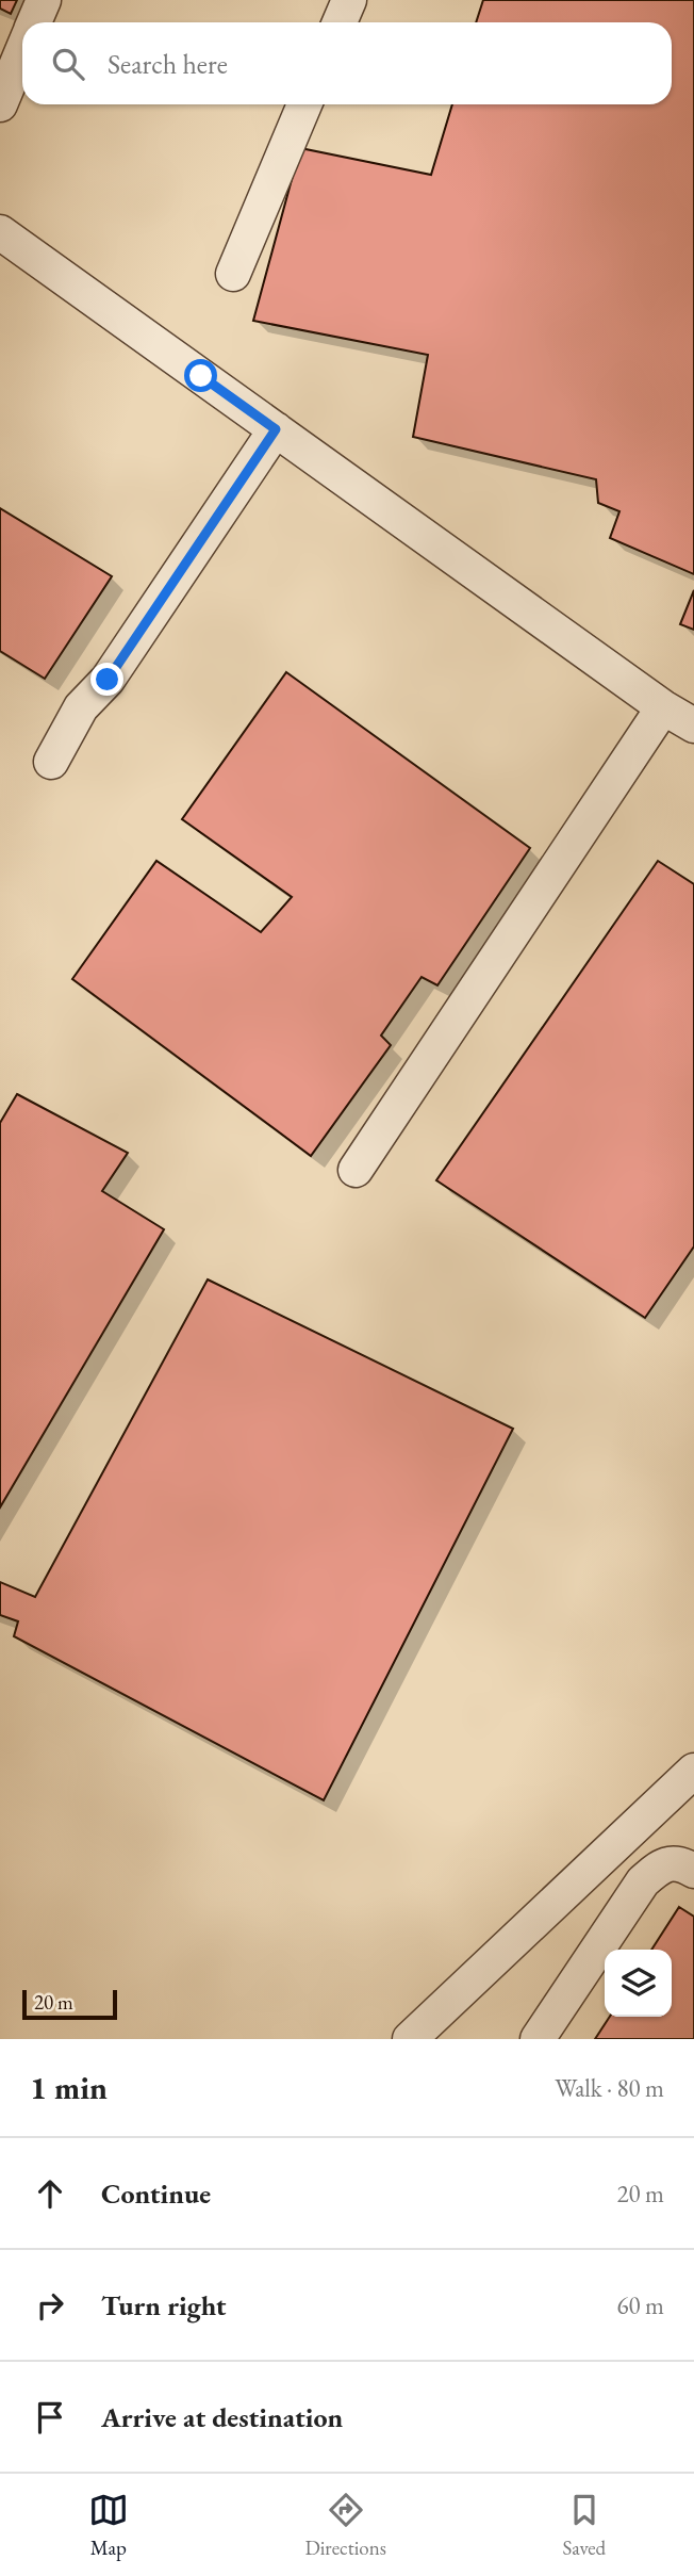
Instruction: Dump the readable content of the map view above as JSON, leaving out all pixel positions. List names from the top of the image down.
{
  "scale_bar": "20 m",
  "page": {
    "search": "Search here",
    "scale": "20 m",
    "heading": ["1 min", "Walk · 80 m"],
    "list": [
      ["Continue", "20 m"],
      ["Turn right", "60 m"],
      "Arrive at destination"
    ],
    "nav": ["Map", "Directions", "Saved"]
  }
}
